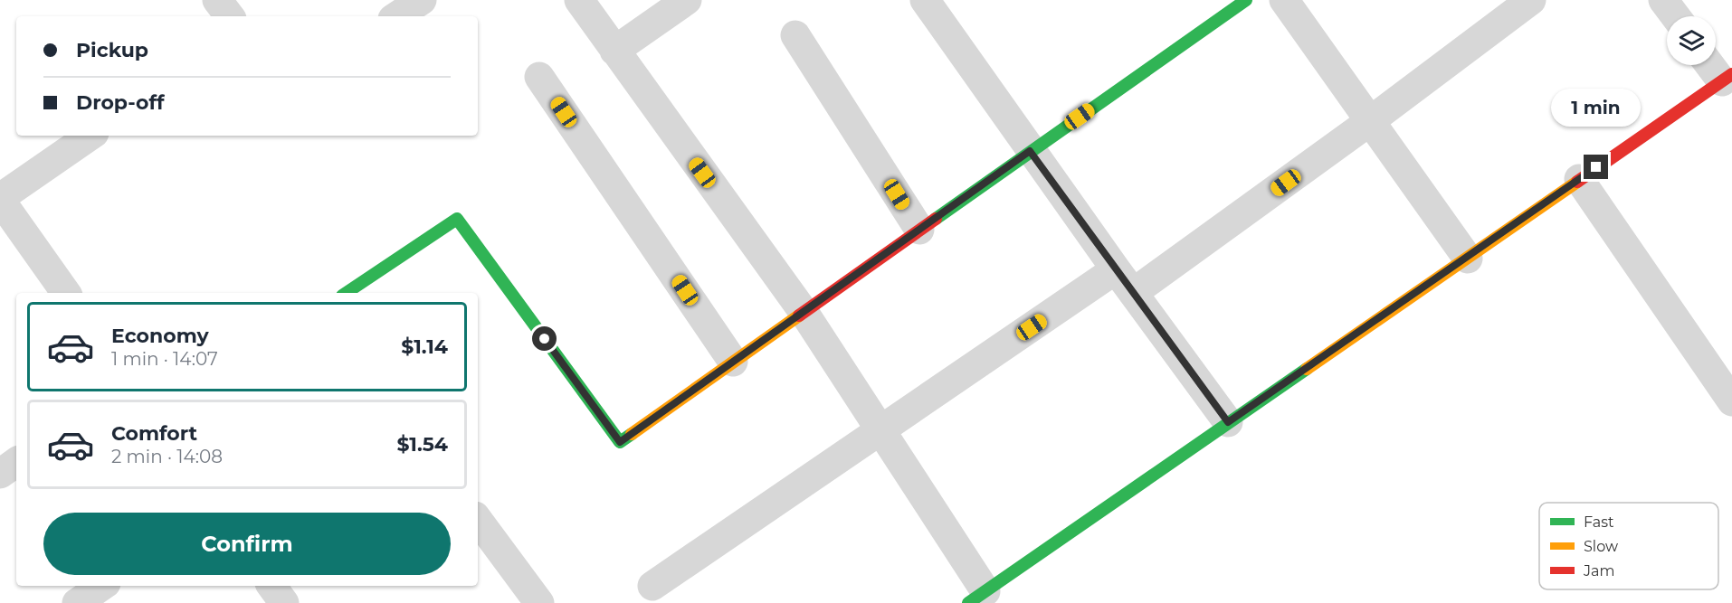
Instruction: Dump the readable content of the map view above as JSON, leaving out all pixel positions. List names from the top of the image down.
{
  "legend": ["Fast", "Slow", "Jam"],
  "page": {
    "banner": ["Pickup", "Drop-off"],
    "bubble": "1 min",
    "list": [
      {
        "name": "Economy",
        "note": "1 min · 14:07",
        "value": "$1.14"
      },
      {
        "name": "Comfort",
        "note": "2 min · 14:08",
        "value": "$1.54"
      }
    ],
    "buttons": "Confirm"
  }
}
